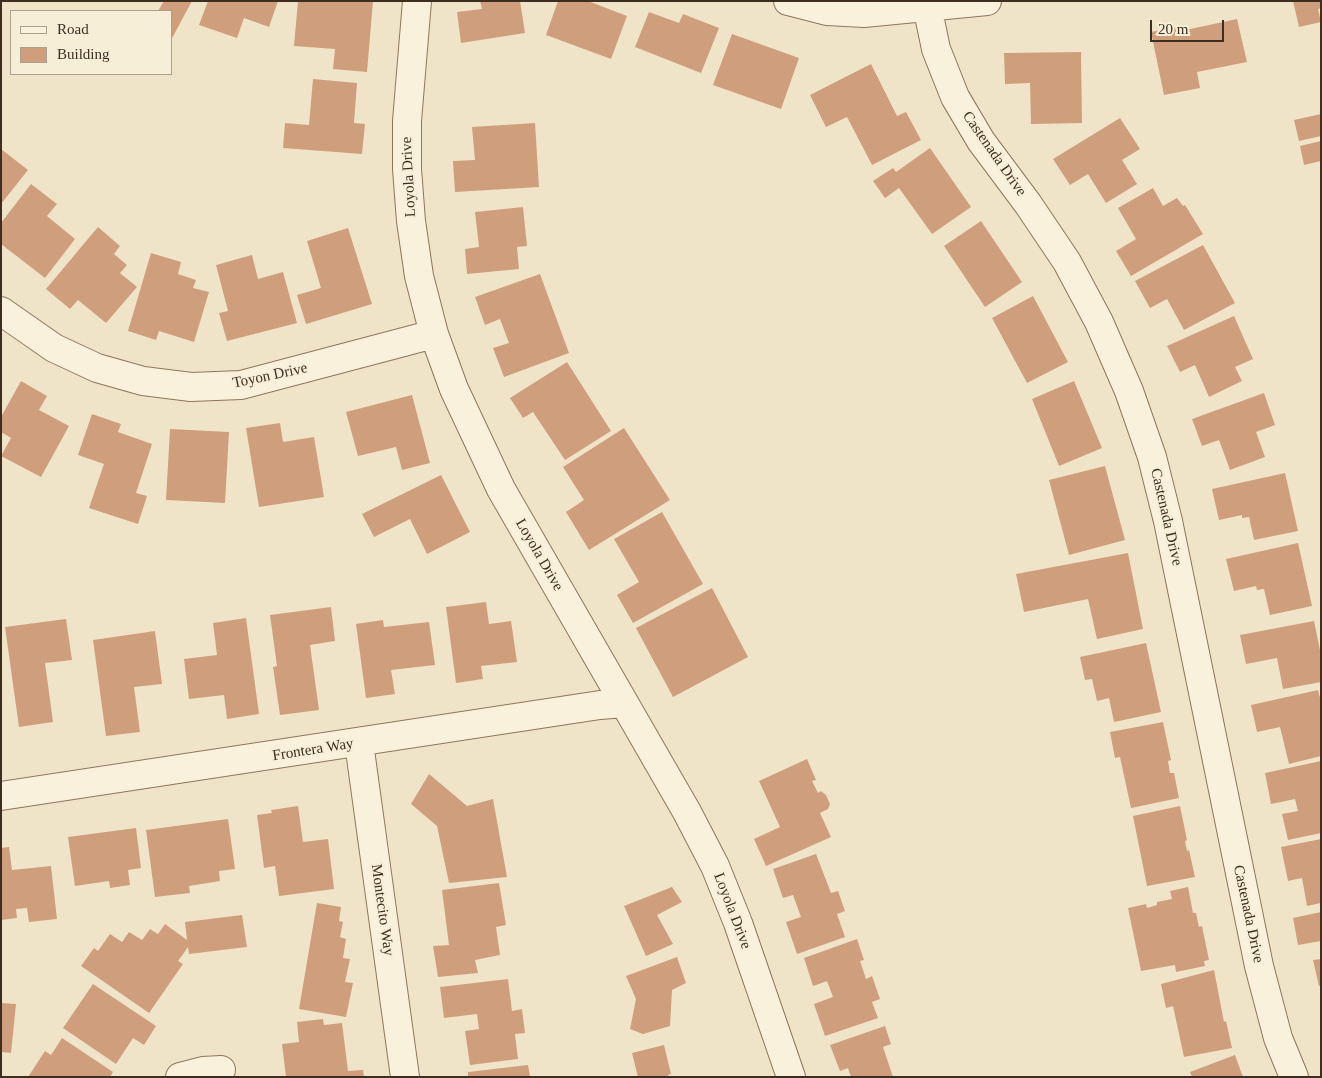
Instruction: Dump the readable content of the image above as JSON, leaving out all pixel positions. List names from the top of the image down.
{
  "streets": {
    "street": [
      "Castenada Drive",
      "Loyola Drive",
      "Toyon Drive",
      "Frontera Way",
      "Montecito Way"
    ]
  },
  "crossings": [
    ["Loyola Drive", "Toyon Drive"],
    ["Loyola Drive", "Frontera Way"],
    ["Frontera Way", "Montecito Way"]
  ],
  "legend": ["Road", "Building"],
  "scale_bar": "20 m"
}
